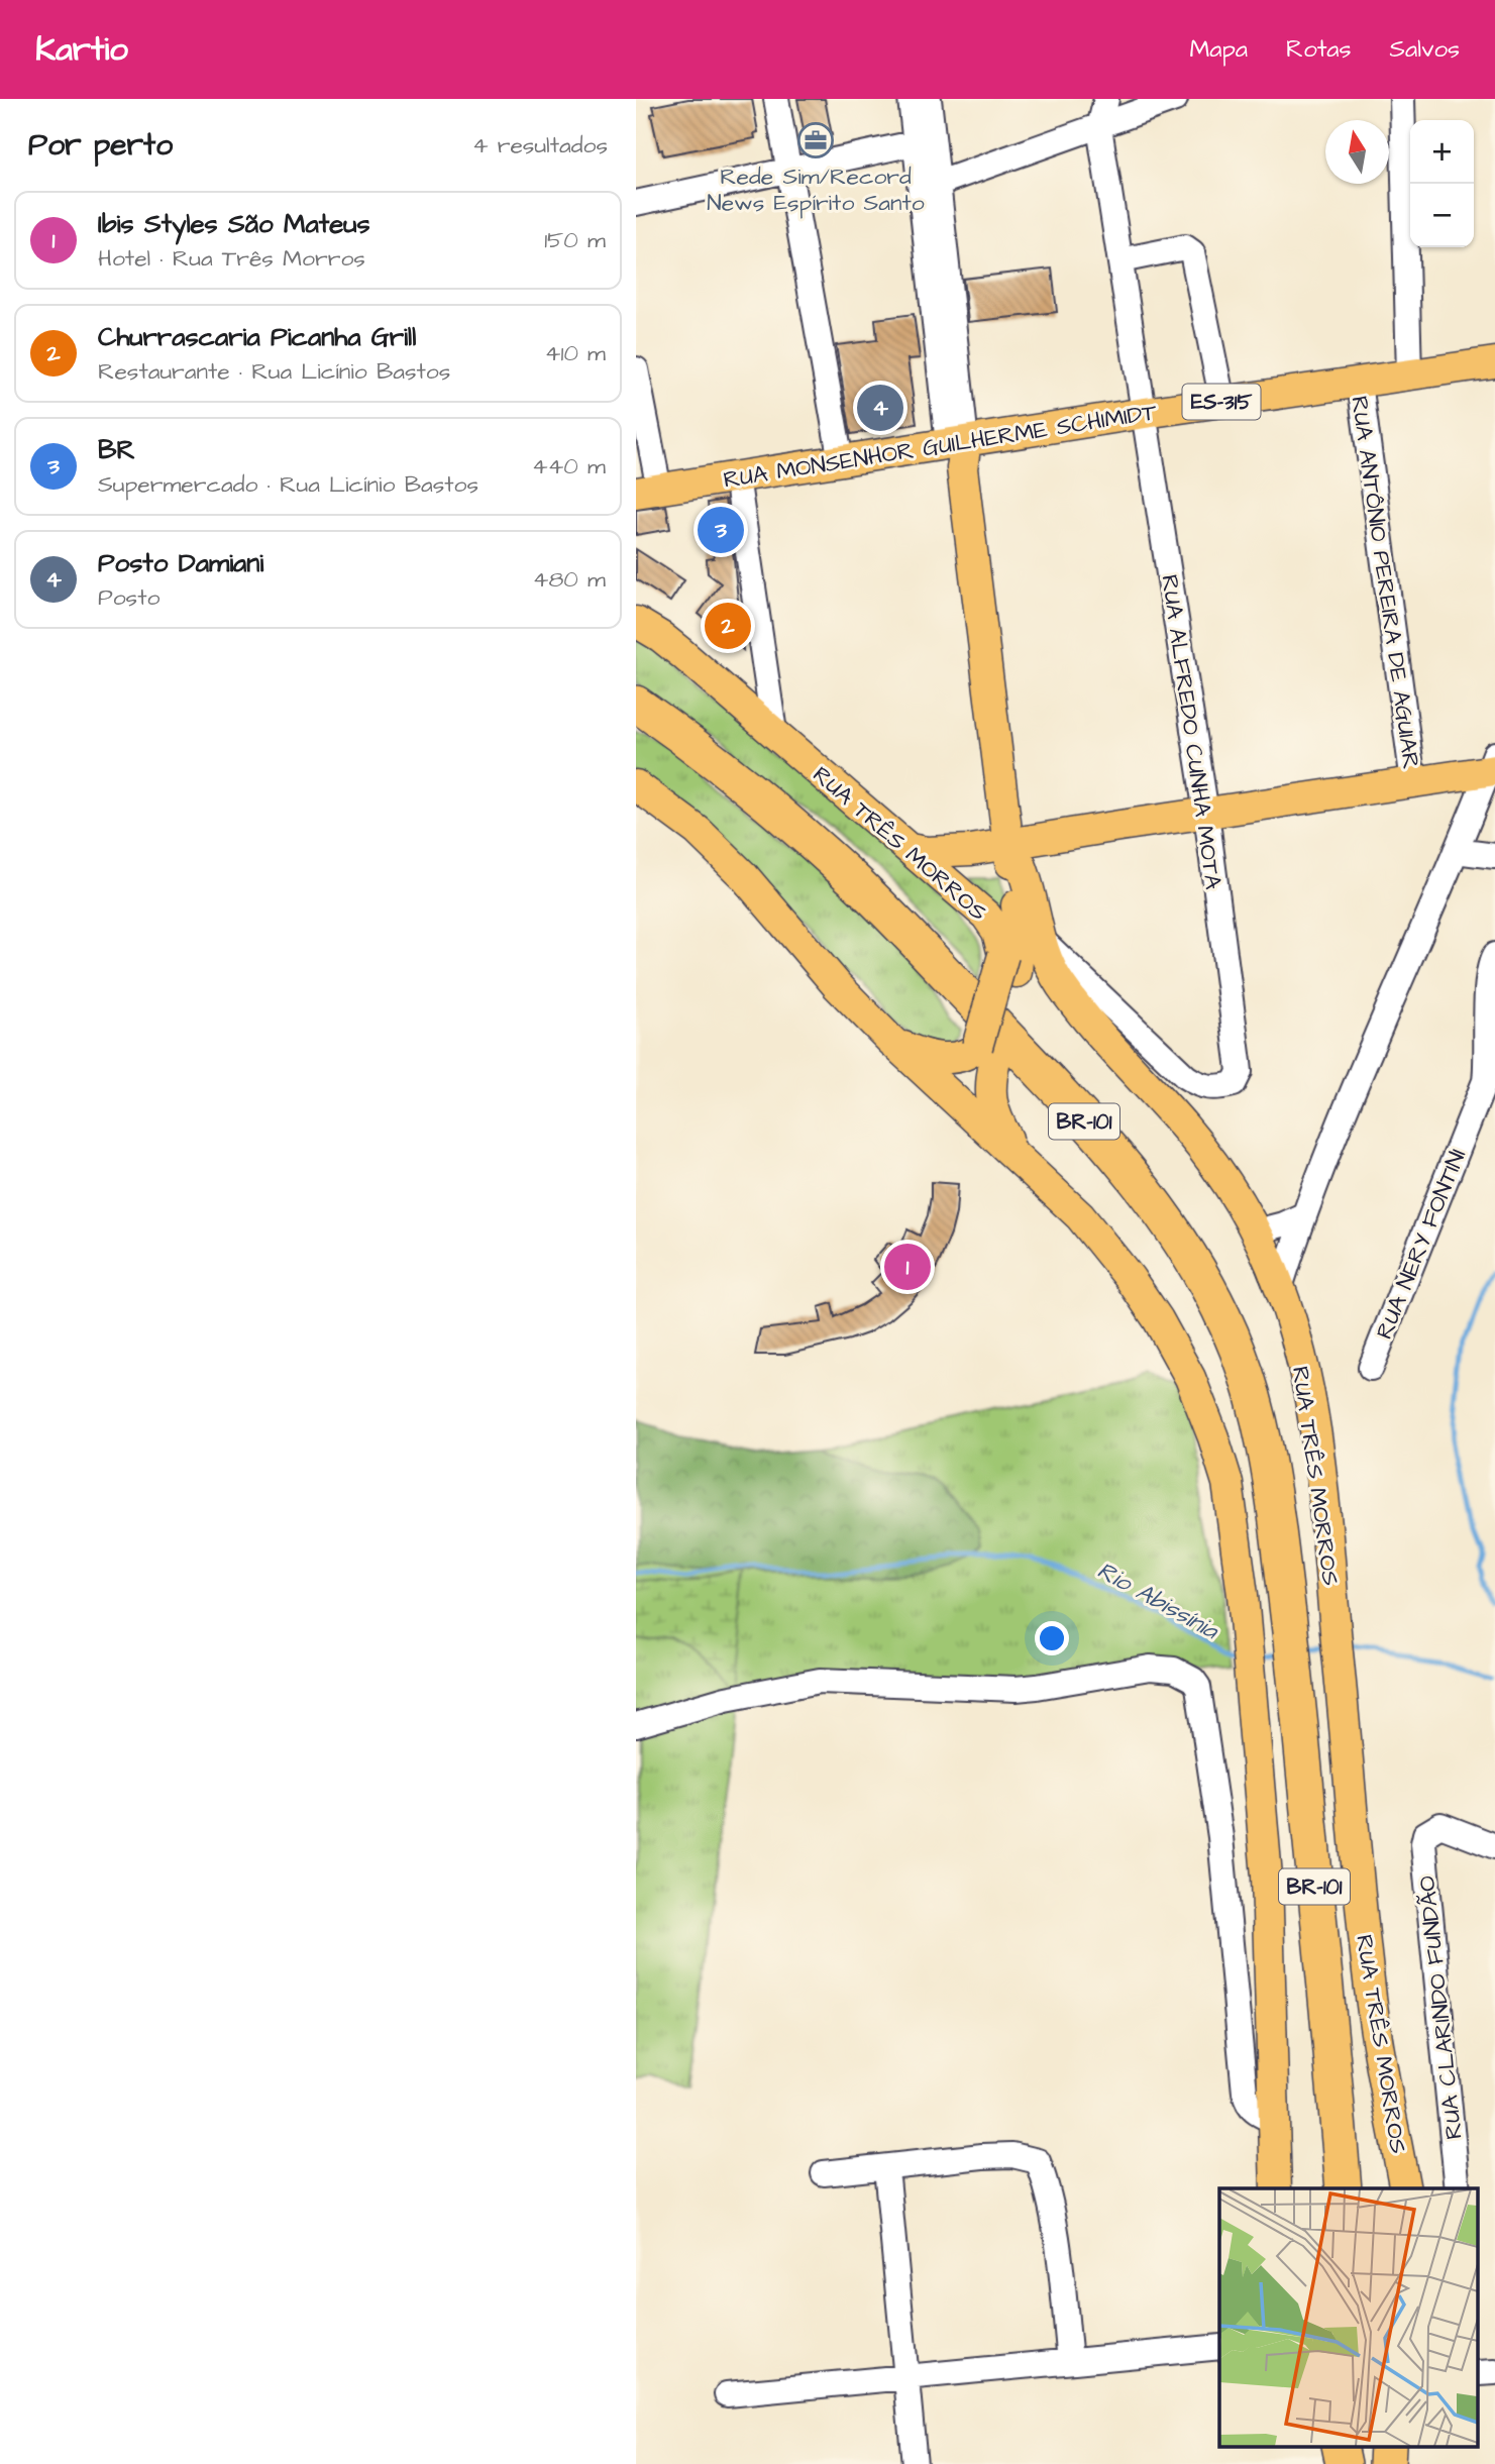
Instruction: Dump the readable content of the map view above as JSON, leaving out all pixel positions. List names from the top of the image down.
{
  "streets": {
    "highway": ["BR-101"],
    "main road": ["ES-315", "RUA MONSENHOR GUILHERME SCHIMIDT", "RUA TRÊS MORROS"],
    "street": [
      "RUA ANTÔNIO PEREIRA DE AGUIAR",
      "RUA ALFREDO CUNHA MOTA",
      "RUA NERY FONTINI",
      "RUA CLARINDO FUNDÃO"
    ]
  },
  "crossings": [
    ["RUA MONSENHOR GUILHERME SCHIMIDT", "RUA ANTÔNIO PEREIRA DE AGUIAR"],
    ["RUA MONSENHOR GUILHERME SCHIMIDT", "RUA ALFREDO CUNHA MOTA"],
    ["RUA ALFREDO CUNHA MOTA", "RUA TRÊS MORROS"]
  ],
  "water": ["Rio Abissínia"],
  "places": {
    "office": ["Rede Sim/Record News Espírito Santo"]
  },
  "north": "top",
  "page": {
    "header": "Kartio",
    "nav": ["Mapa", "Rotas", "Salvos"],
    "heading": ["Por perto", "4 resultados"],
    "map_buttons": ["+", "−"],
    "list": [
      {
        "mark": "1",
        "name": "Ibis Styles São Mateus",
        "note": "Hotel · Rua Três Morros",
        "value": "150 m"
      },
      {
        "mark": "2",
        "name": "Churrascaria Picanha Grill",
        "note": "Restaurante · Rua Licínio Bastos",
        "value": "410 m"
      },
      {
        "mark": "3",
        "name": "BR",
        "note": "Supermercado · Rua Licínio Bastos",
        "value": "440 m"
      },
      {
        "mark": "4",
        "name": "Posto Damiani",
        "note": "Posto",
        "value": "480 m"
      }
    ],
    "pins": [
      "4",
      "3",
      "2",
      "1"
    ]
  }
}
